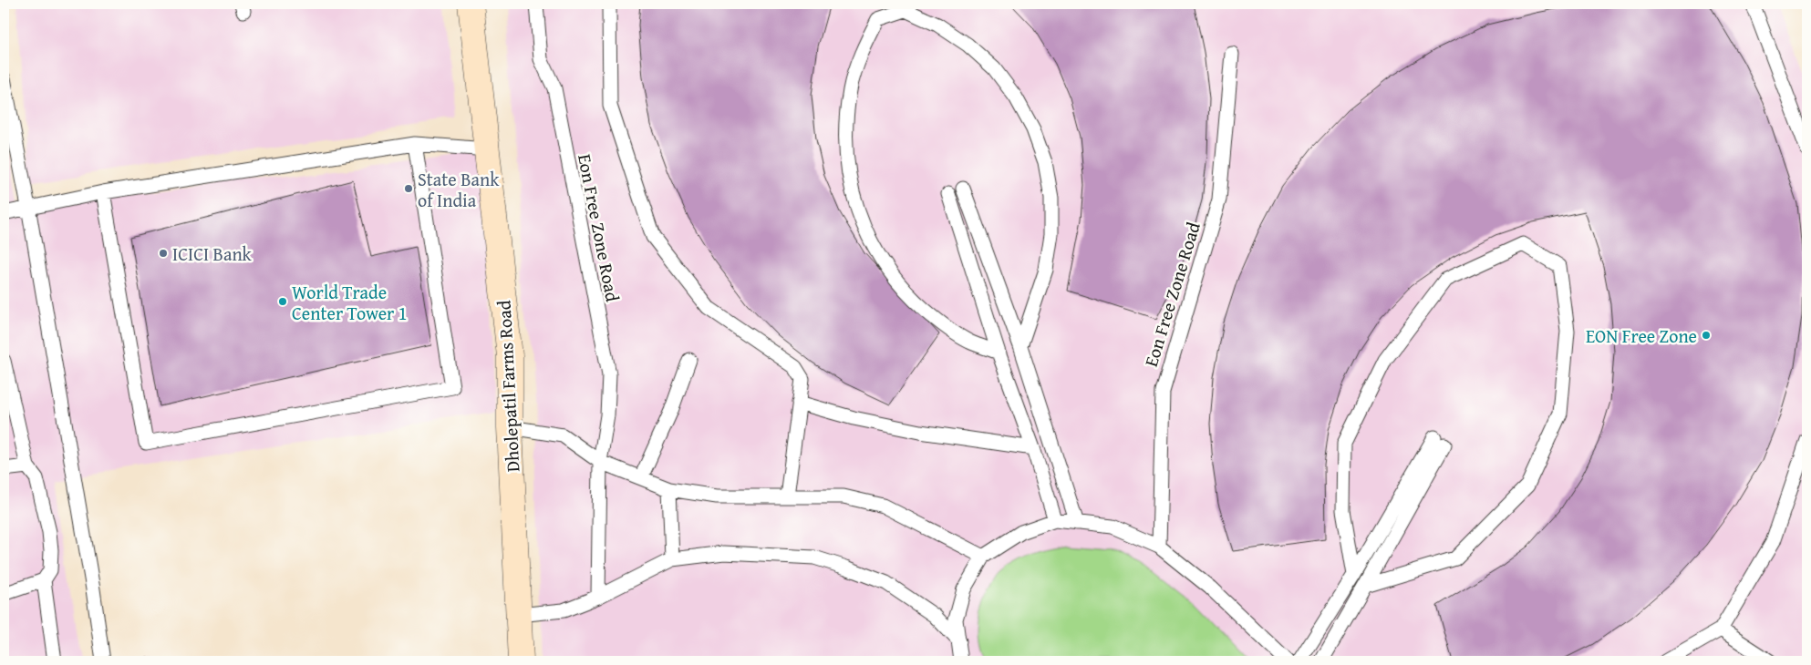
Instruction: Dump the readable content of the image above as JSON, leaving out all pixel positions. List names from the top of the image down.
{
  "streets": {
    "street": ["Dholepatil Farms Road"],
    "lane": ["Eon Free Zone Road"]
  },
  "places": [
    "State Bank of India",
    "ICICI Bank",
    "World Trade Center Tower 1",
    "EON Free Zone"
  ]
}
